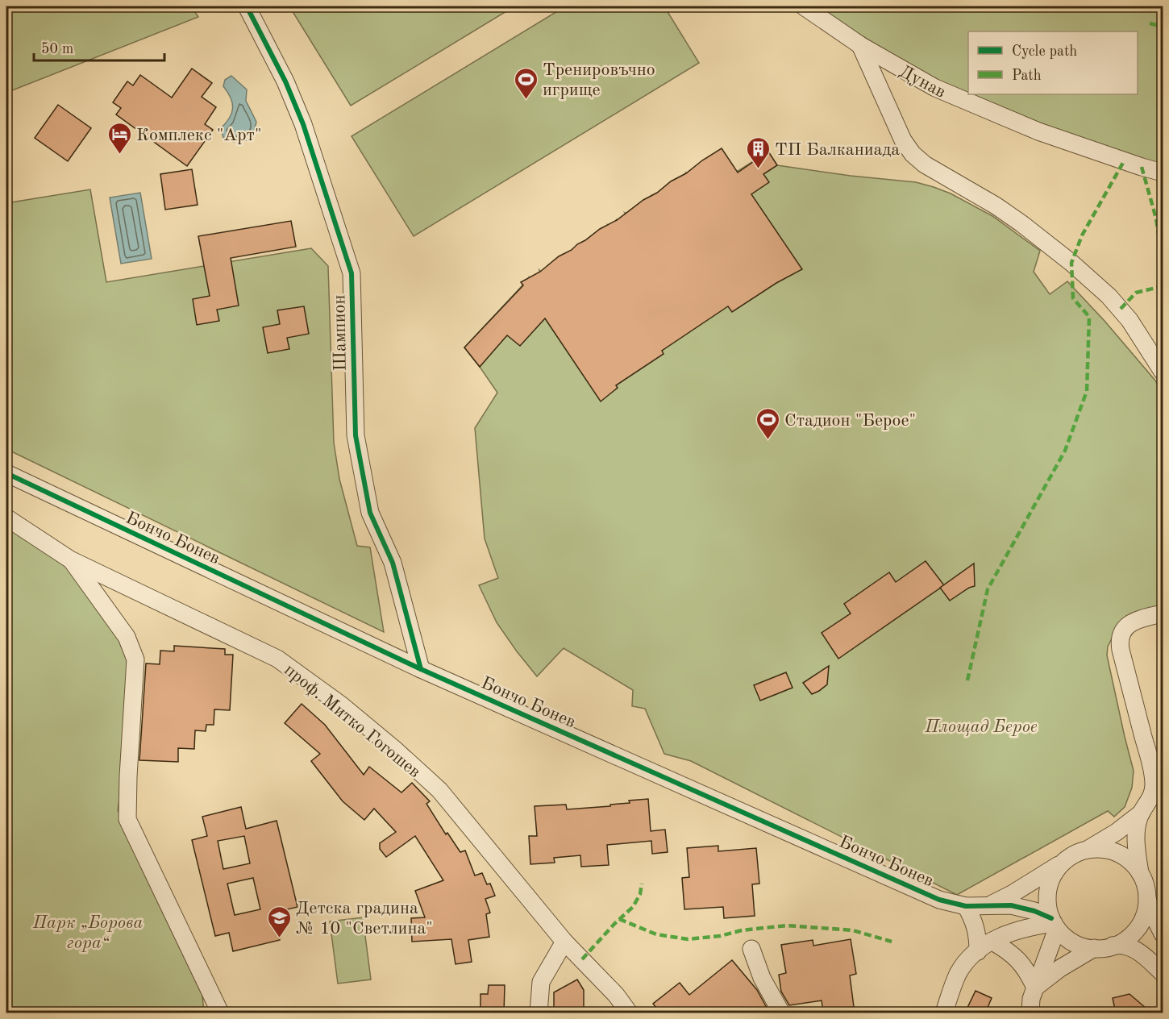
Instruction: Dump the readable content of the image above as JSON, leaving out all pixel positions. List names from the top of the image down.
{
  "streets": {
    "street": [
      "Дунав",
      "Шампион",
      "Бончо Бонев",
      "проф. Митко Гогошев"
    ]
  },
  "crossings": [
    ["Шампион", "Бончо Бонев"]
  ],
  "parks": ["Площад Берое", "Парк „Борова гора“"],
  "places": {
    "sports": ["Тренировъчно игрище", "Стадион \"Берое\""],
    "hotel": ["Комплекс \"Арт\""],
    "building": ["ТП Балканиада"],
    "school or university": ["Детска градина № 10 \"Светлина\""]
  },
  "legend": ["Cycle path", "Path"],
  "scale_bar": "50 m"
}
